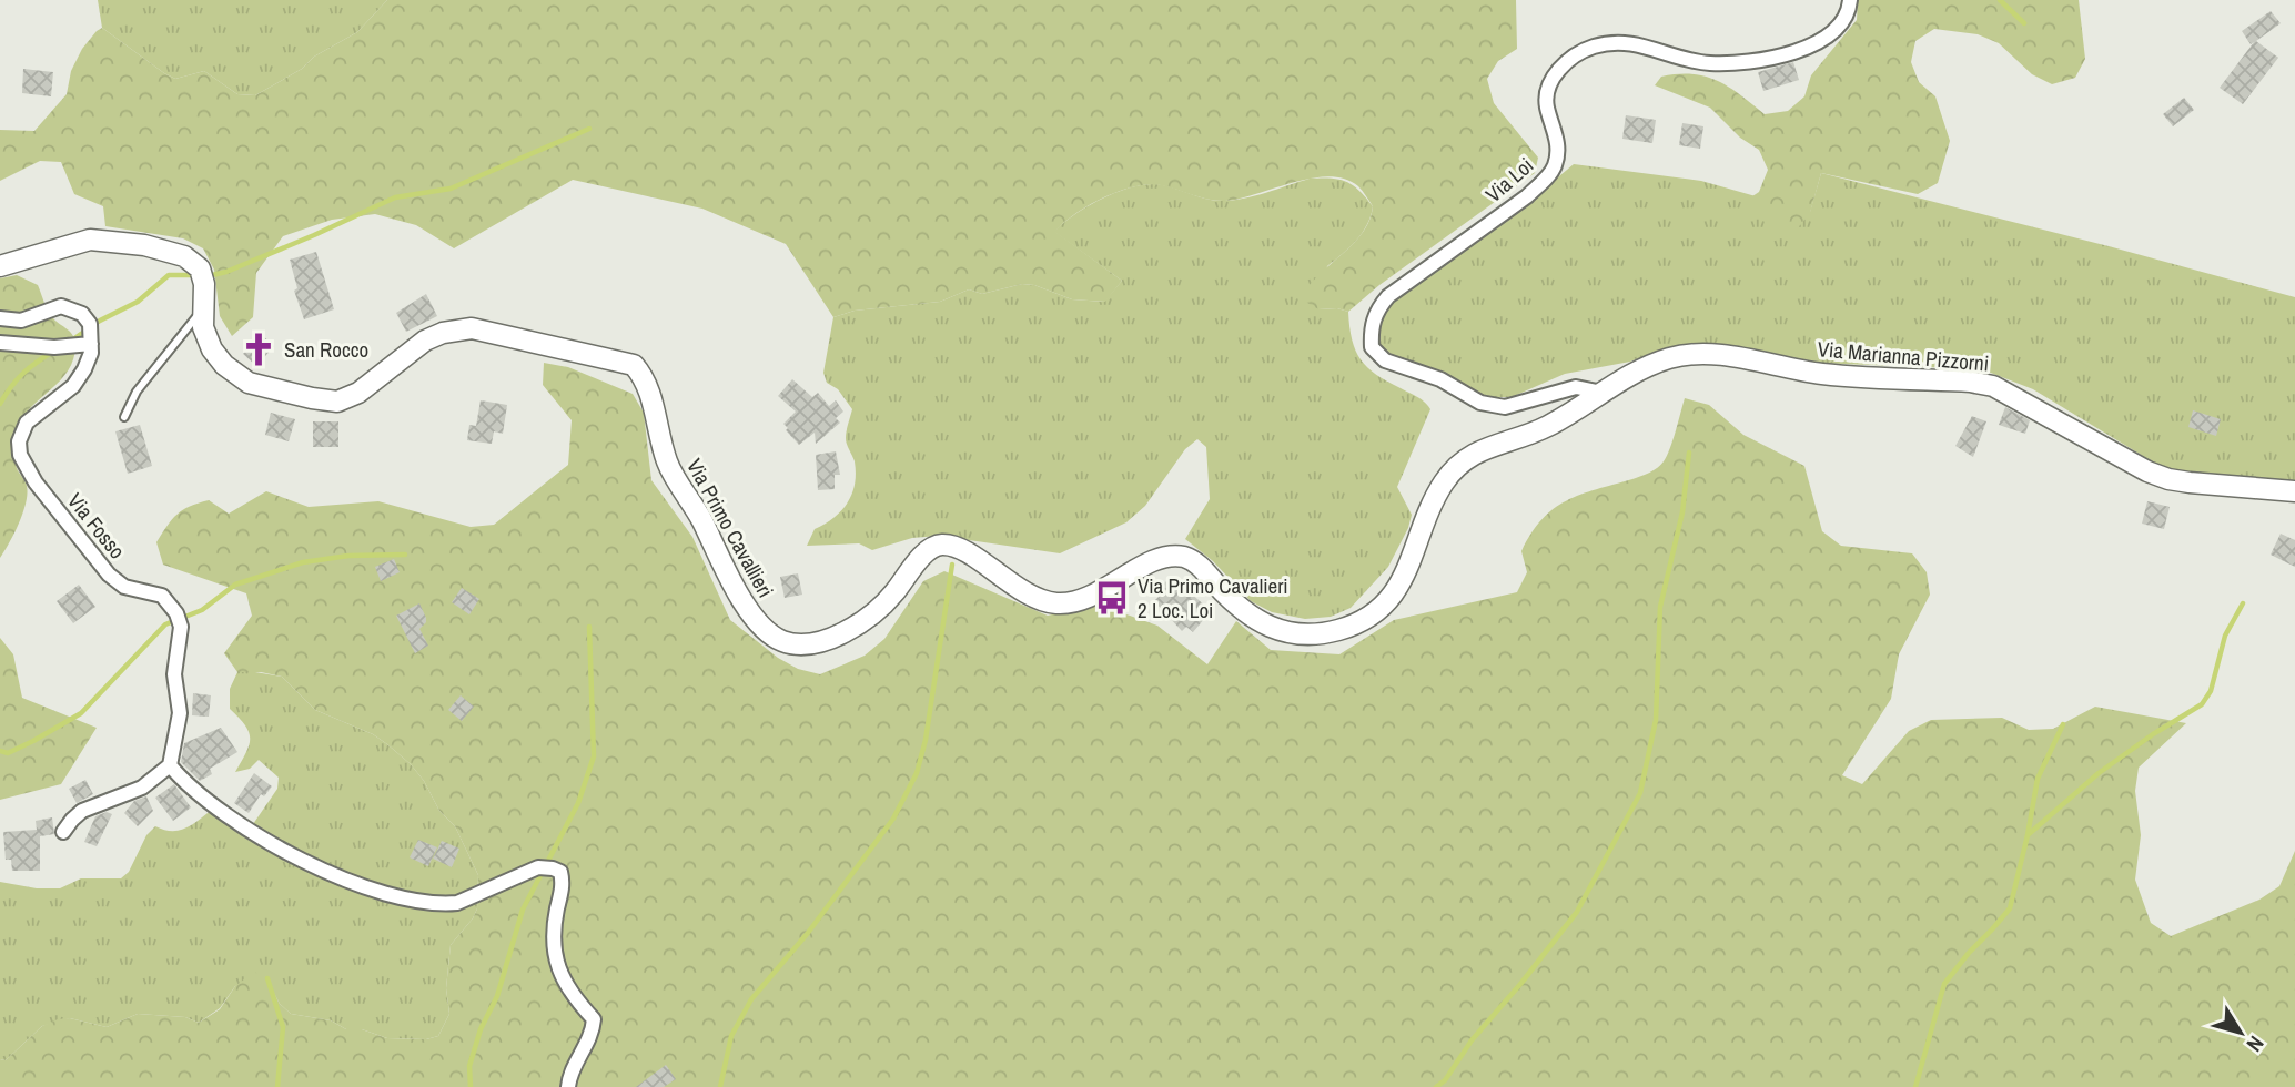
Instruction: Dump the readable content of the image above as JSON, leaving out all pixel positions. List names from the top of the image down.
{
  "streets": {
    "main road": ["Via Marianna Pizzorni", "Via Primo Cavallieri"],
    "street": ["Via Loi", "Via Fosso"]
  },
  "crossings": [
    ["Via Loi", "Via Primo Cavallieri"],
    ["Via Marianna Pizzorni", "Via Primo Cavallieri"]
  ],
  "places": {
    "church": ["San Rocco"],
    "bus stop": ["Via Primo Cavalieri 2 Loc. Loi"]
  },
  "north": "bottom right"
}
